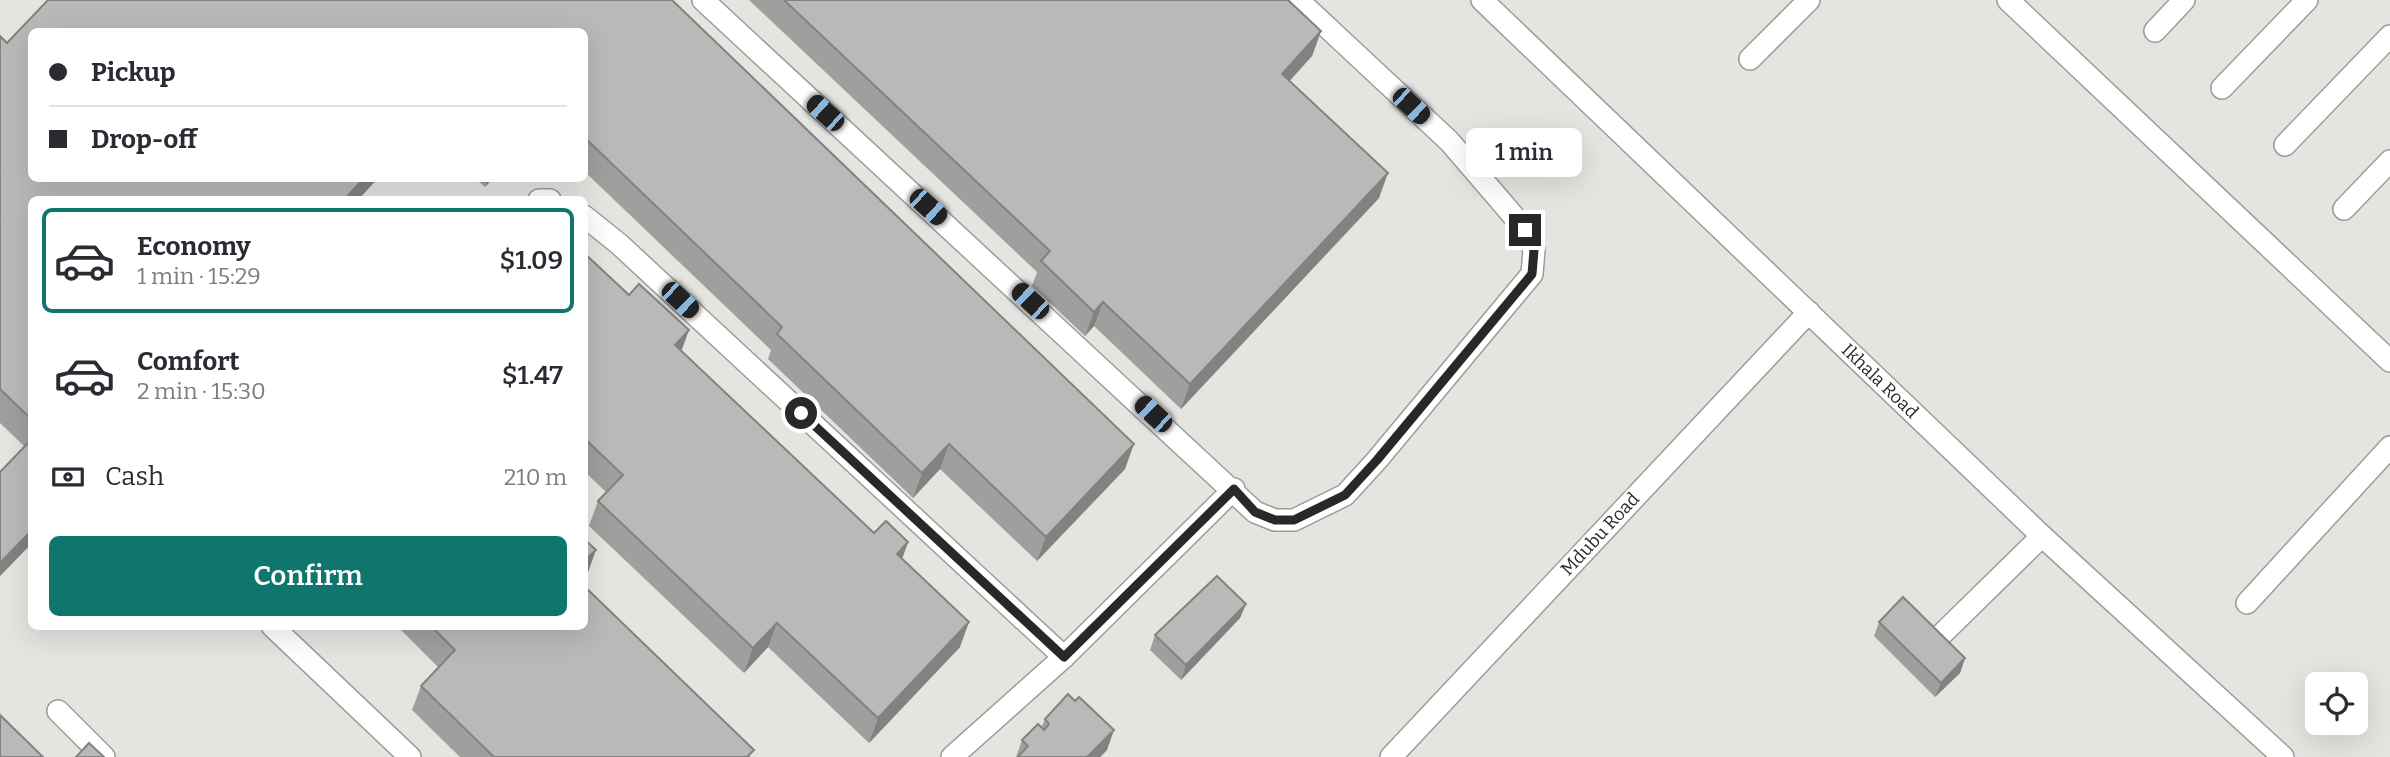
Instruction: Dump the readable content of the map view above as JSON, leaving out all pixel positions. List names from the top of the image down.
{
  "streets": {
    "lane": ["Ikhala Road", "Mdubu Road"]
  },
  "crossings": [
    ["Ikhala Road", "Mdubu Road"]
  ],
  "page": {
    "banner": ["Pickup", "Drop-off"],
    "bubble": "1 min",
    "list": [
      {
        "name": "Economy",
        "note": "1 min · 15:29",
        "value": "$1.09"
      },
      {
        "name": "Comfort",
        "note": "2 min · 15:30",
        "value": "$1.47"
      }
    ],
    "pay": ["Cash", "210 m"],
    "buttons": "Confirm"
  }
}
